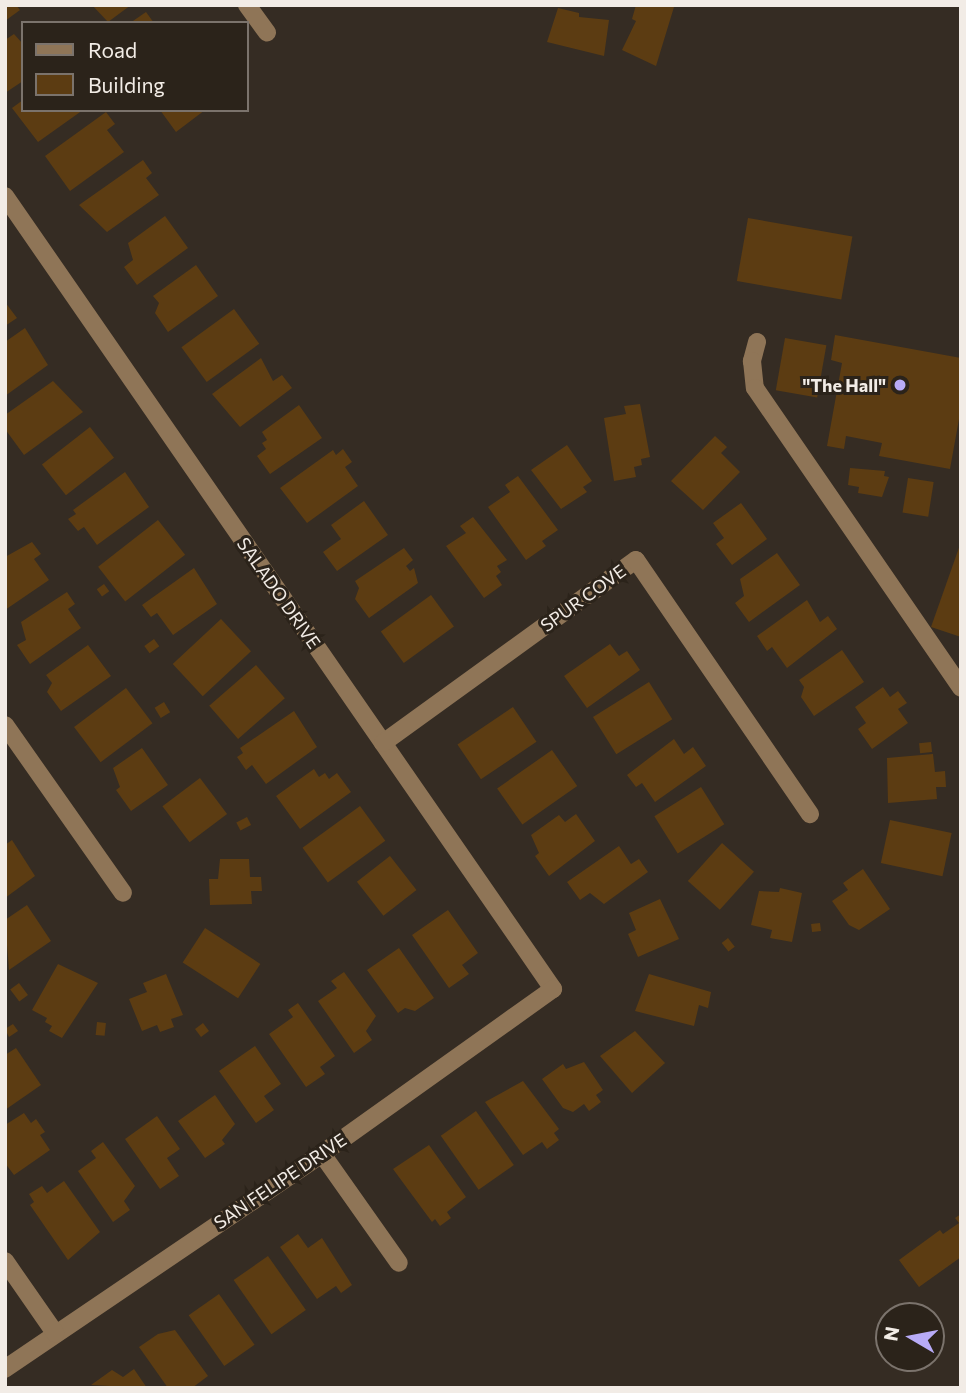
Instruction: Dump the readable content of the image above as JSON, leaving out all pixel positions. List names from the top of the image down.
{
  "streets": {
    "street": ["SALADO DRIVE", "SPUR COVE", "SAN FELIPE DRIVE"]
  },
  "crossings": [
    ["SALADO DRIVE", "SPUR COVE"],
    ["SALADO DRIVE", "SAN FELIPE DRIVE"]
  ],
  "places": ["\"The Hall\""],
  "legend": ["Road", "Building"],
  "north": "left"
}
